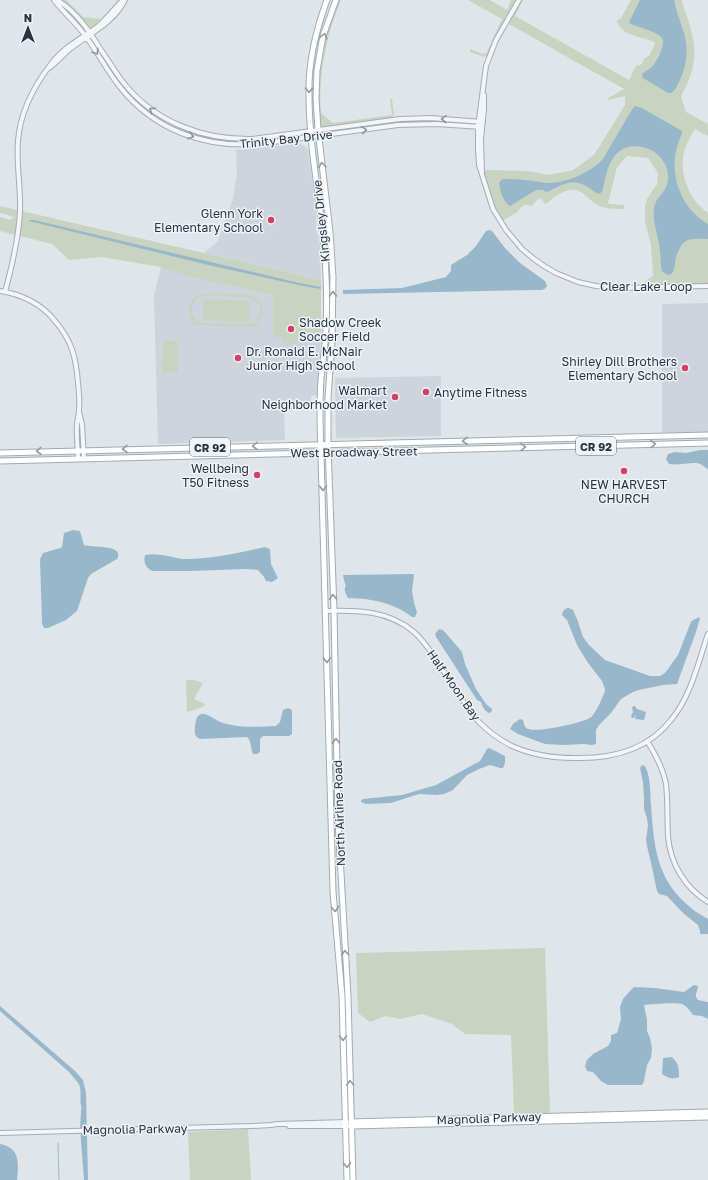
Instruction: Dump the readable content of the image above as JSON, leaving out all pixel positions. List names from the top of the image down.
{
  "streets": {
    "main road": [
      "Kingsley Drive",
      "CR 92",
      "West Broadway Street",
      "North Airline Road",
      "Magnolia Parkway"
    ],
    "street": ["Trinity Bay Drive", "Clear Lake Loop", "Half Moon Bay"]
  },
  "crossings": [
    ["Trinity Bay Drive", "Kingsley Drive"],
    ["Trinity Bay Drive", "Clear Lake Loop"],
    ["Kingsley Drive", "West Broadway Street"],
    ["Kingsley Drive", "North Airline Road"],
    ["West Broadway Street", "North Airline Road"],
    ["Half Moon Bay", "North Airline Road"],
    ["North Airline Road", "Magnolia Parkway"]
  ],
  "places": [
    "Glenn York Elementary School",
    "Shadow Creek Soccer Field",
    "Dr. Ronald E. McNair Junior High School",
    "Shirley Dill Brothers Elementary School",
    "Anytime Fitness",
    "Walmart Neighborhood Market",
    "NEW HARVEST CHURCH",
    "Wellbeing T50 Fitness"
  ],
  "north": "top"
}
